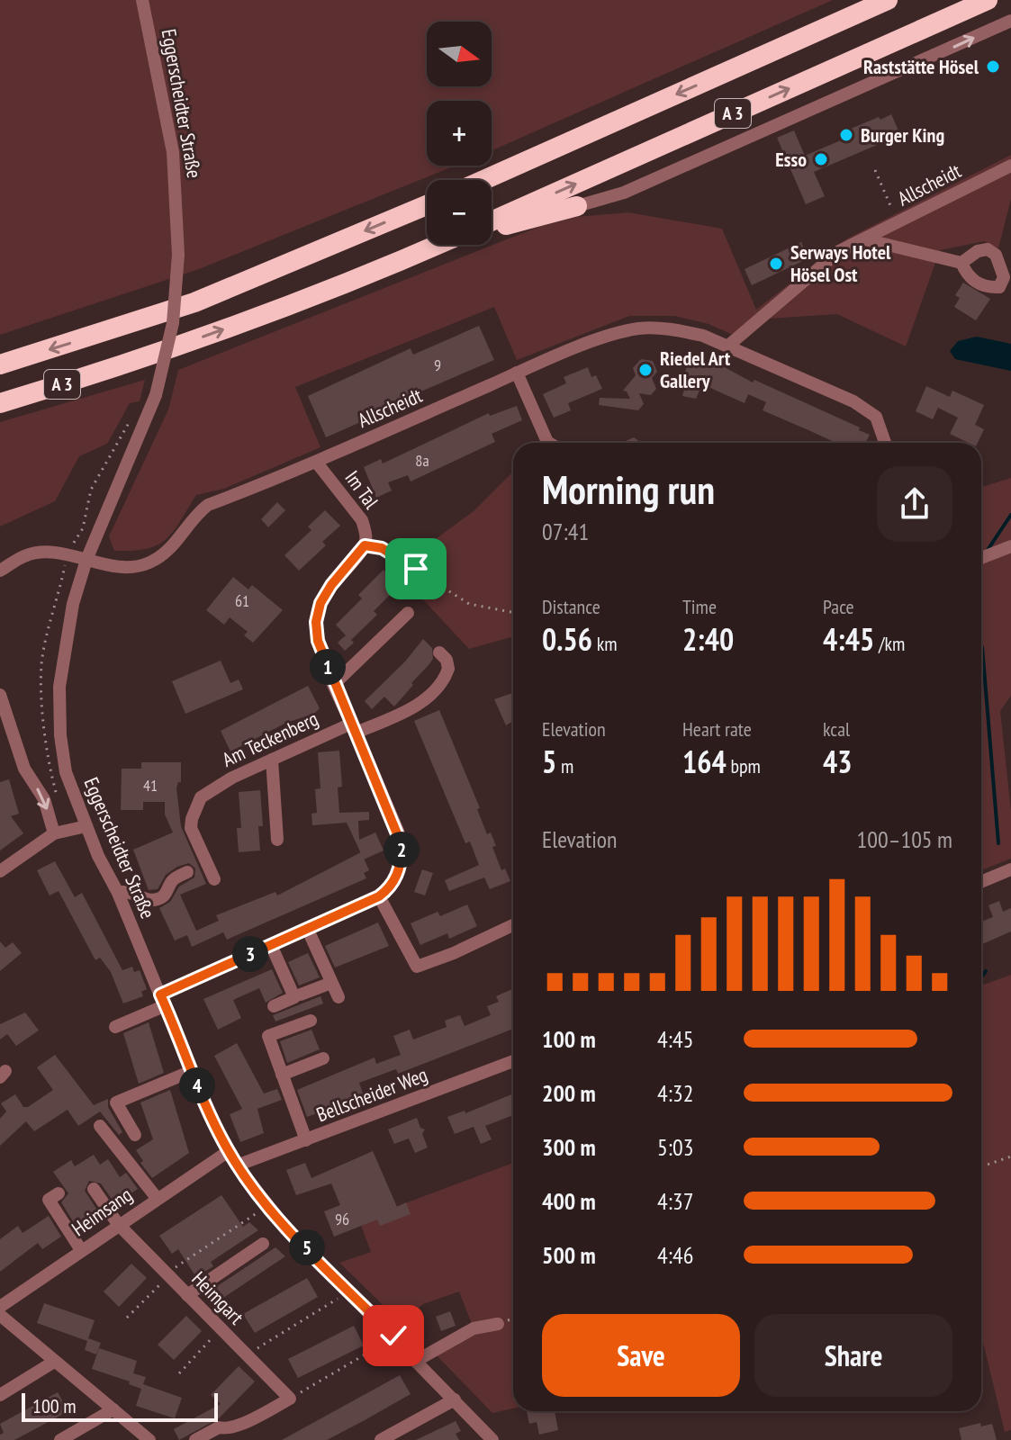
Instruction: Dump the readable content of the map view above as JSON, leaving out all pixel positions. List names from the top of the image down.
{
  "streets": {
    "highway": ["A 3"],
    "street": [
      "Eggerscheidter Straße",
      "Allscheidt",
      "Im Tal",
      "Am Teckenberg",
      "Bellscheider Weg",
      "Heimsang",
      "Heimgart"
    ]
  },
  "crossings": [
    ["Eggerscheidter Straße", "Allscheidt"],
    ["Eggerscheidter Straße", "Bellscheider Weg"],
    ["Eggerscheidter Straße", "Heimsang"],
    ["Allscheidt", "Im Tal"],
    ["Im Tal", "Am Teckenberg"],
    ["Heimsang", "Heimgart"]
  ],
  "places": [
    "Raststätte Hösel",
    "Burger King",
    "Esso",
    "Serways Hotel Hösel Ost",
    "Riedel Art Gallery"
  ],
  "house_numbers": [
    "9",
    "8a",
    "61",
    "41",
    "96"
  ],
  "scale_bar": "100 m",
  "north": "right",
  "page": {
    "map_buttons": ["+", "−"],
    "heading": ["Morning run", "07:41"],
    "stats": [
      ["Distance", "0.56 km"],
      ["Time", "2:40"],
      ["Pace", "4:45 /km"],
      ["Elevation", "5 m"],
      ["Heart rate", "164 bpm"],
      ["kcal", "43"]
    ],
    "pins": [
      "1",
      "2",
      "3",
      "4",
      "5"
    ],
    "chart": ["Elevation", "100–105 m"],
    "list": [
      {
        "name": "100 m",
        "note": "4:45"
      },
      {
        "name": "200 m",
        "note": "4:32"
      },
      {
        "name": "300 m",
        "note": "5:03"
      },
      {
        "name": "400 m",
        "note": "4:37"
      },
      {
        "name": "500 m",
        "note": "4:46"
      }
    ],
    "buttons": ["Save", "Share"],
    "scale": "100 m"
  }
}
